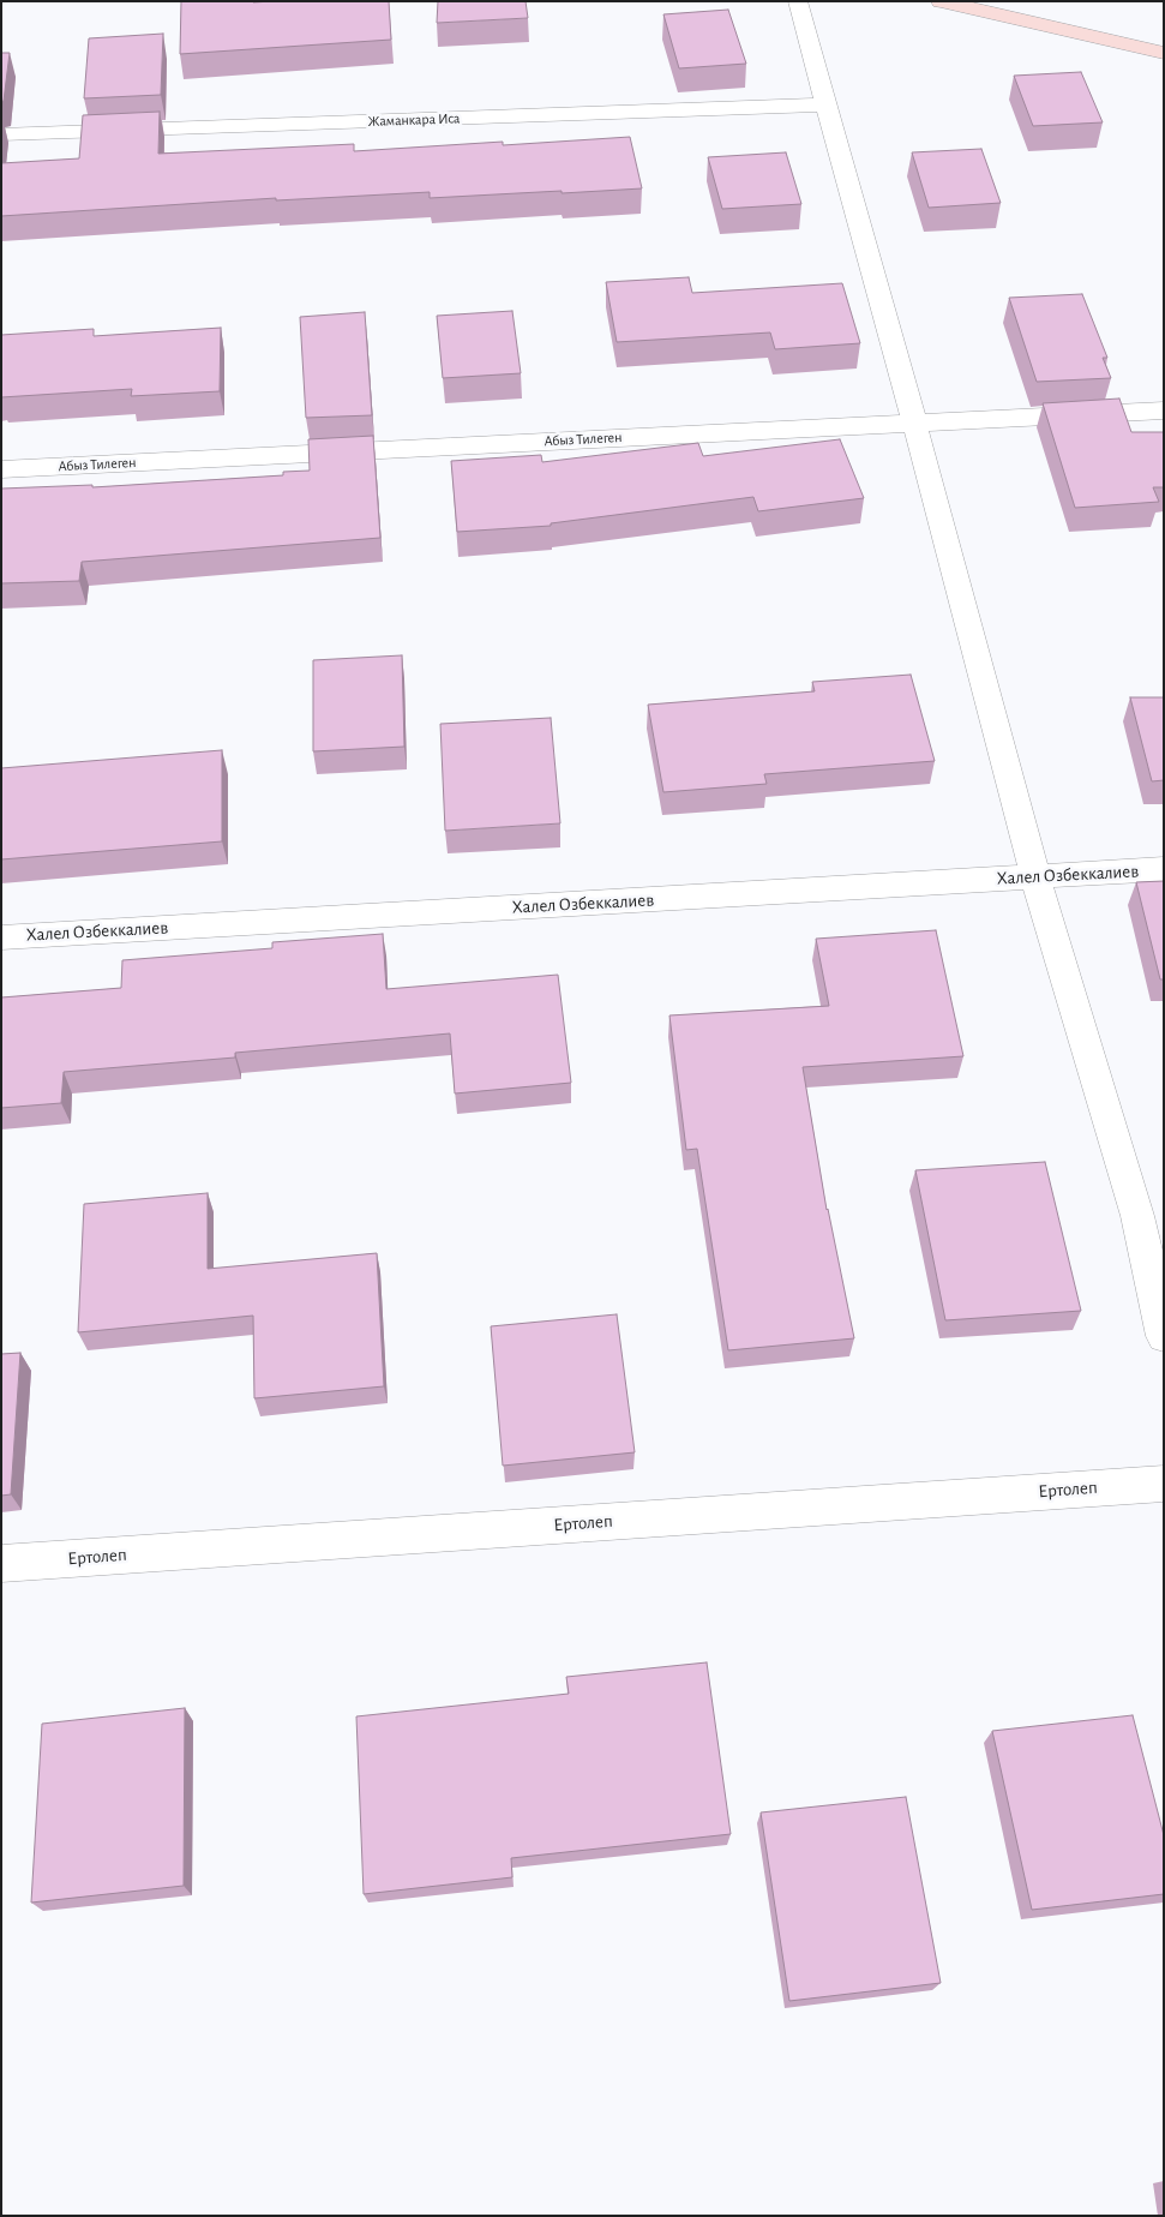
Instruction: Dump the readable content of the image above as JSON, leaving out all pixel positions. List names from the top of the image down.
{
  "streets": {
    "street": [
      "Жаманкара Иса",
      "Абыз Тилеген",
      "Халел Озбеккалиев",
      "Ертолеп"
    ]
  }
}
